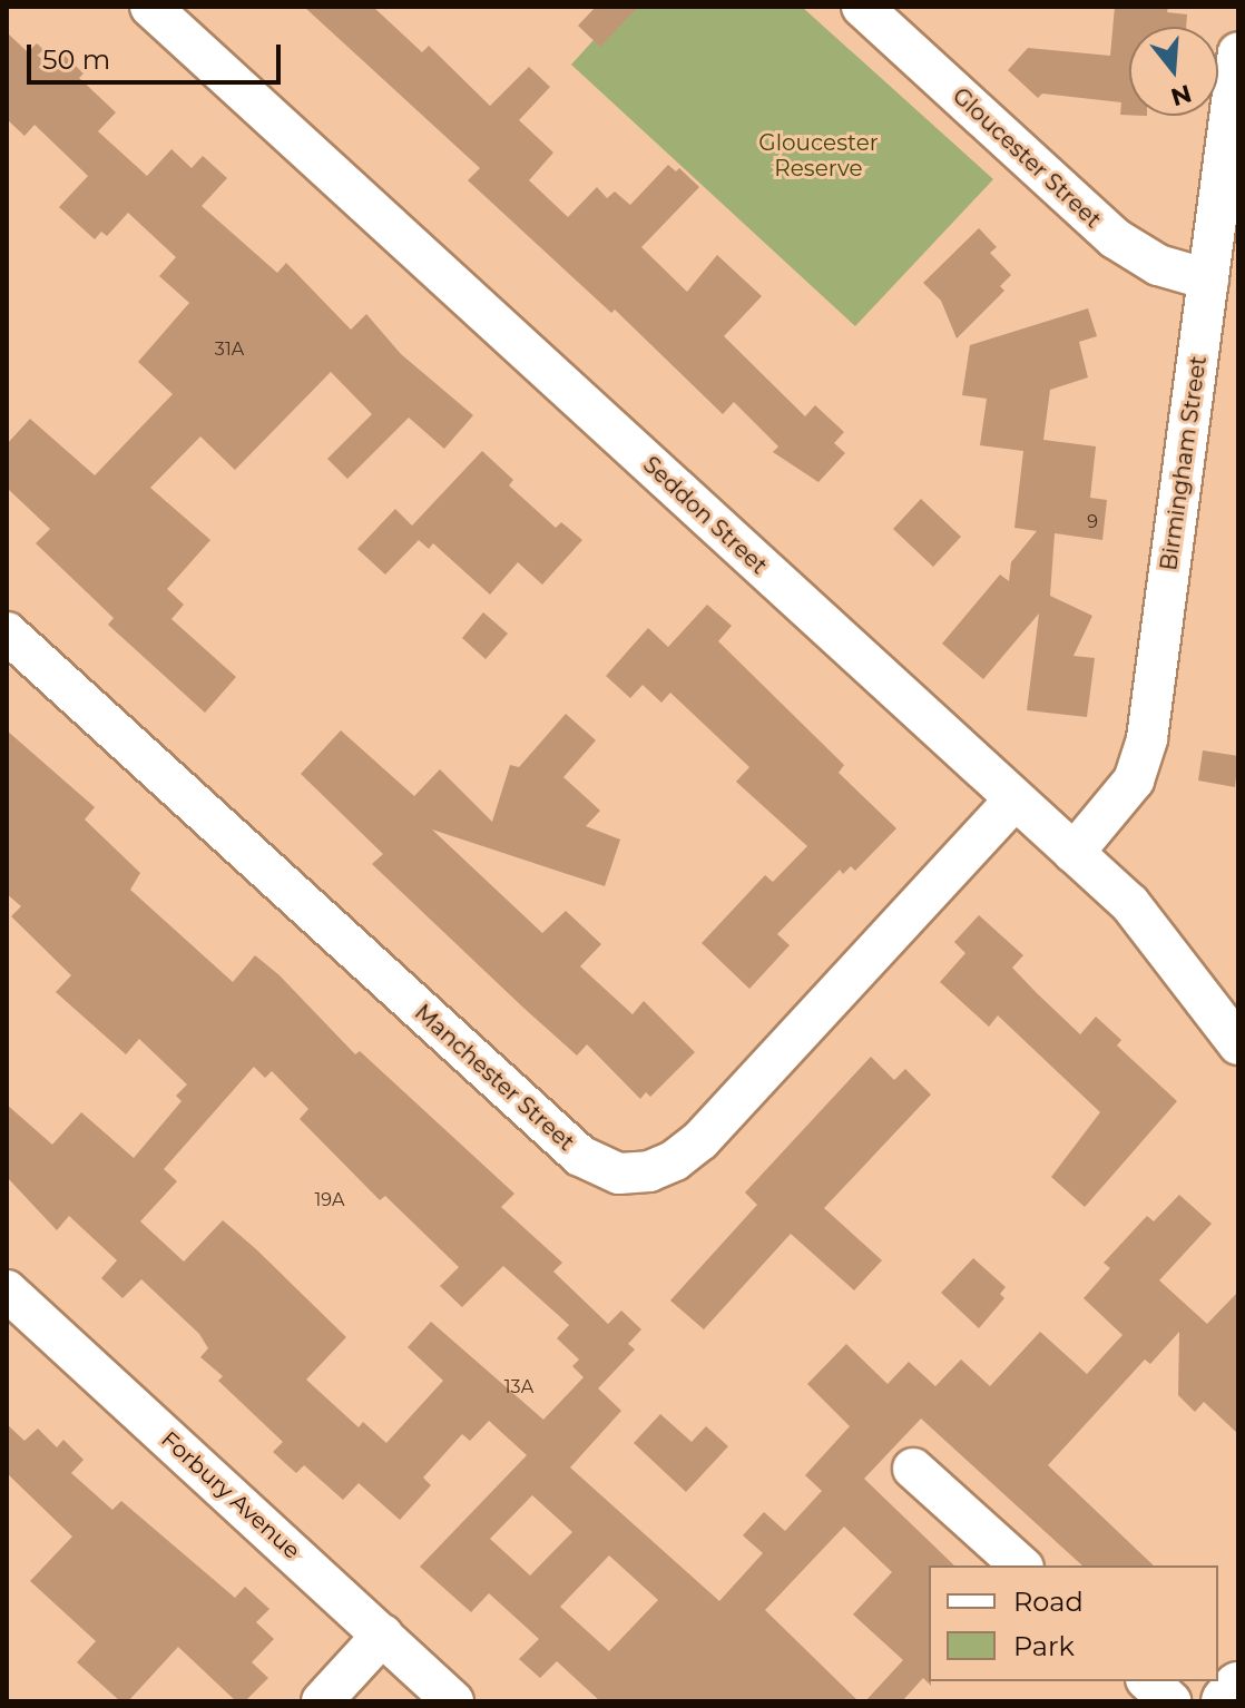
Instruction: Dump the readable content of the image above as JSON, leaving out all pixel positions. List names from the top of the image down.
{
  "streets": {
    "street": [
      "Gloucester Street",
      "Birmingham Street",
      "Seddon Street",
      "Manchester Street",
      "Forbury Avenue"
    ]
  },
  "crossings": [
    ["Gloucester Street", "Birmingham Street"],
    ["Birmingham Street", "Seddon Street"],
    ["Seddon Street", "Manchester Street"]
  ],
  "parks": ["Gloucester Reserve"],
  "house_numbers": [
    "31A",
    "9",
    "19A",
    "13A"
  ],
  "legend": ["Road", "Park"],
  "scale_bar": "50 m",
  "north": "bottom"
}
